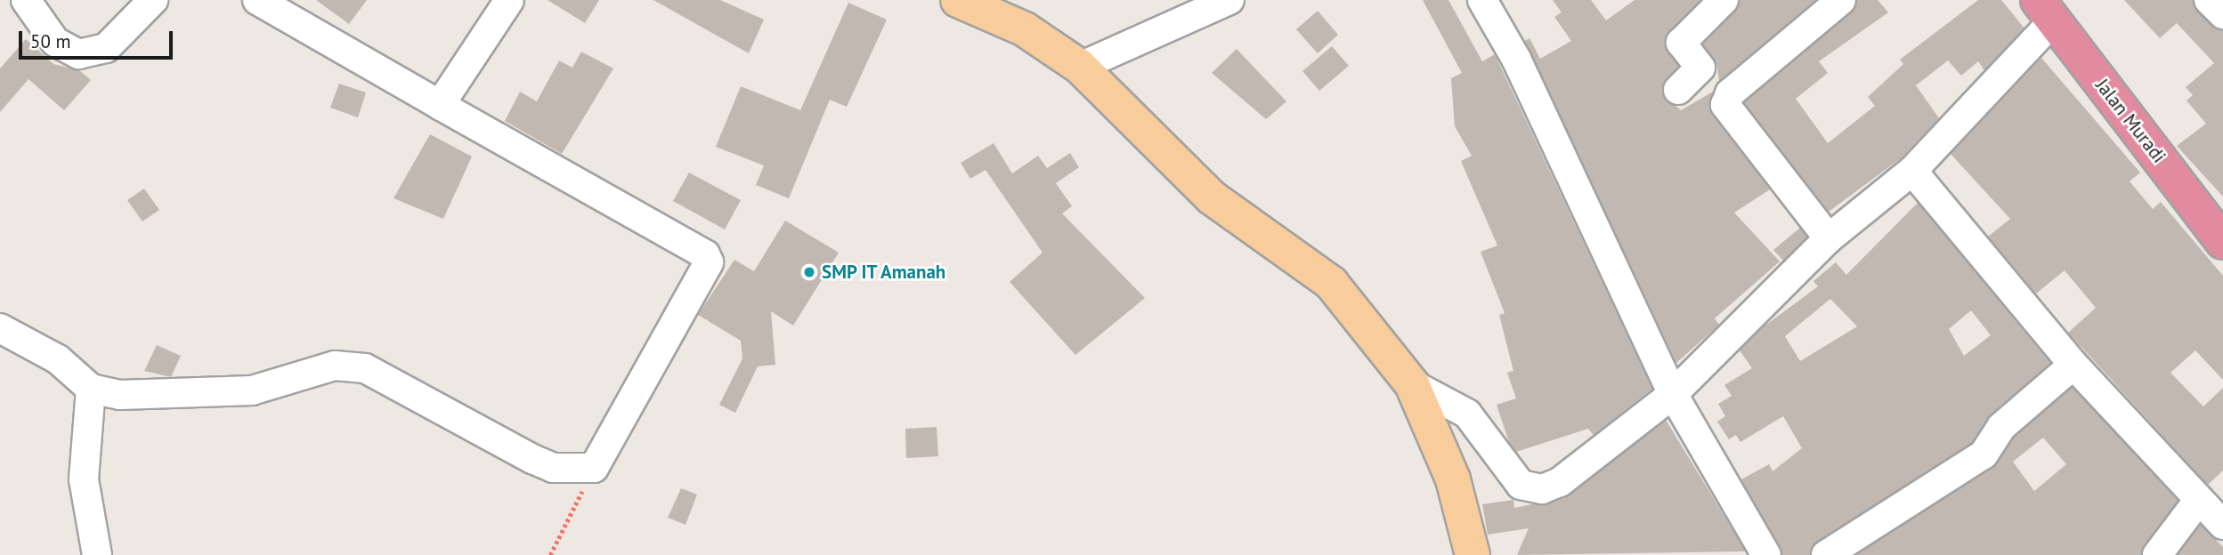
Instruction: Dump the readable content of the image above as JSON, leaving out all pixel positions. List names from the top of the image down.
{
  "streets": {
    "highway": ["Jalan Muradi"]
  },
  "places": ["SMP IT Amanah"],
  "scale_bar": "50 m"
}
